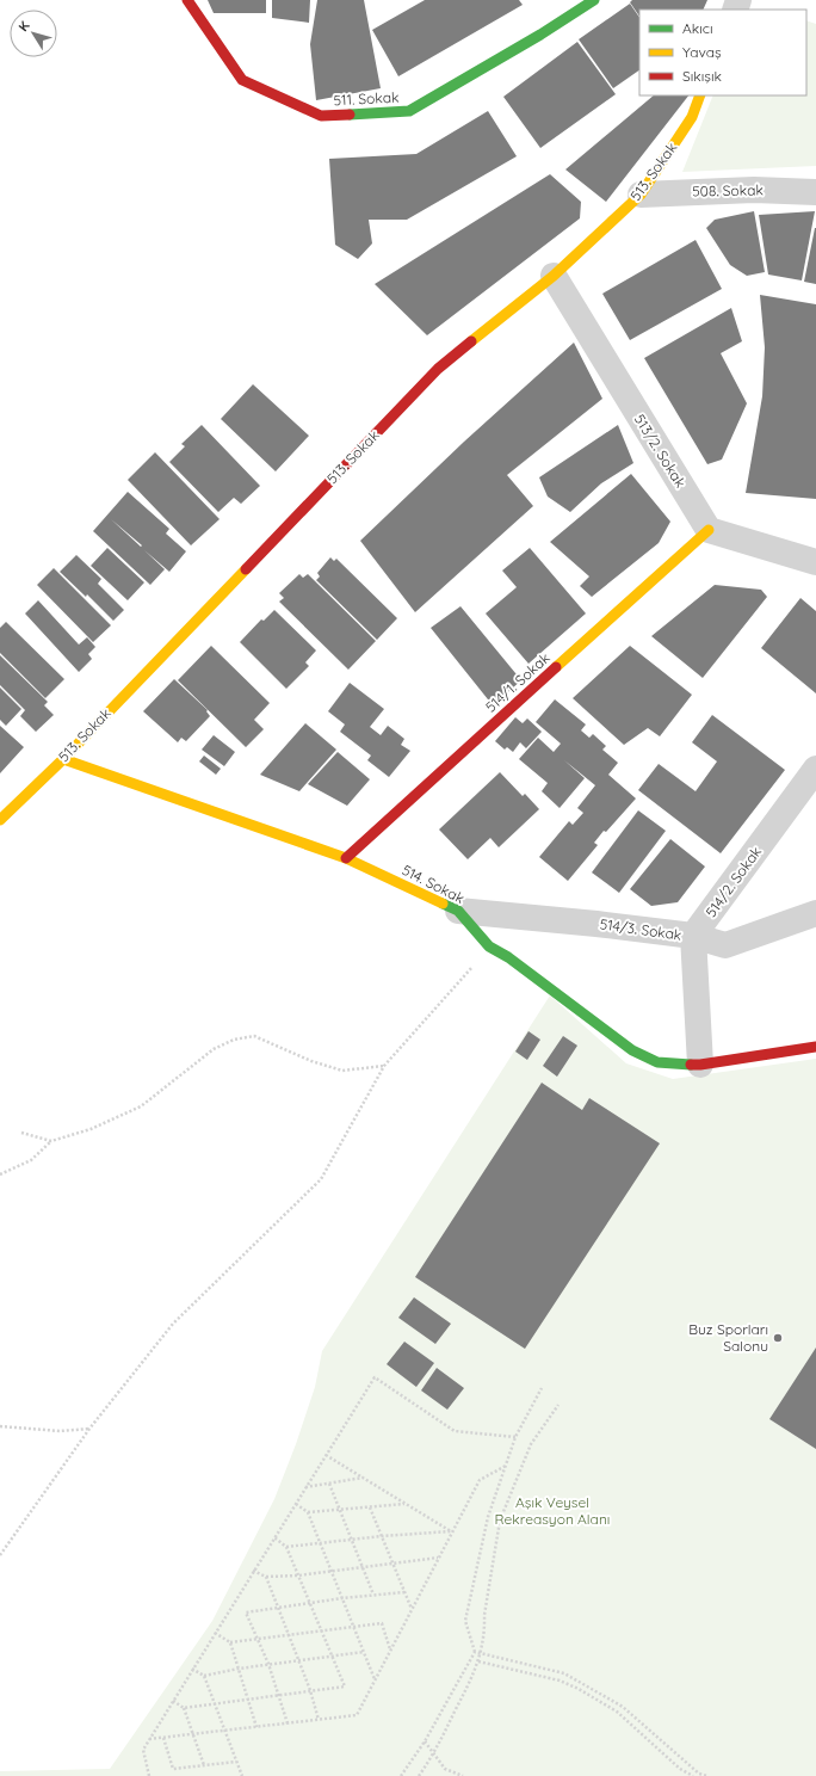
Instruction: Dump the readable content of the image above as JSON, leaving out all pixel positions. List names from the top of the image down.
{
  "streets": {
    "street": [
      "511. Sokak",
      "513. Sokak",
      "508. Sokak",
      "513/2. Sokak",
      "514/1. Sokak",
      "514/2. Sokak",
      "514. Sokak",
      "514/3. Sokak"
    ]
  },
  "crossings": [
    ["513. Sokak", "508. Sokak"],
    ["513. Sokak", "513/2. Sokak"],
    ["513. Sokak", "514. Sokak"],
    ["513/2. Sokak", "514/1. Sokak"],
    ["514/1. Sokak", "514. Sokak"],
    ["514/2. Sokak", "514/3. Sokak"],
    ["514. Sokak", "514/3. Sokak"]
  ],
  "parks": ["Aşık Veysel Rekreasyon Alanı"],
  "places": ["Buz Sporları Salonu"],
  "legend": ["Akıcı", "Yavaş", "Sıkışık"],
  "north": "top left"
}
